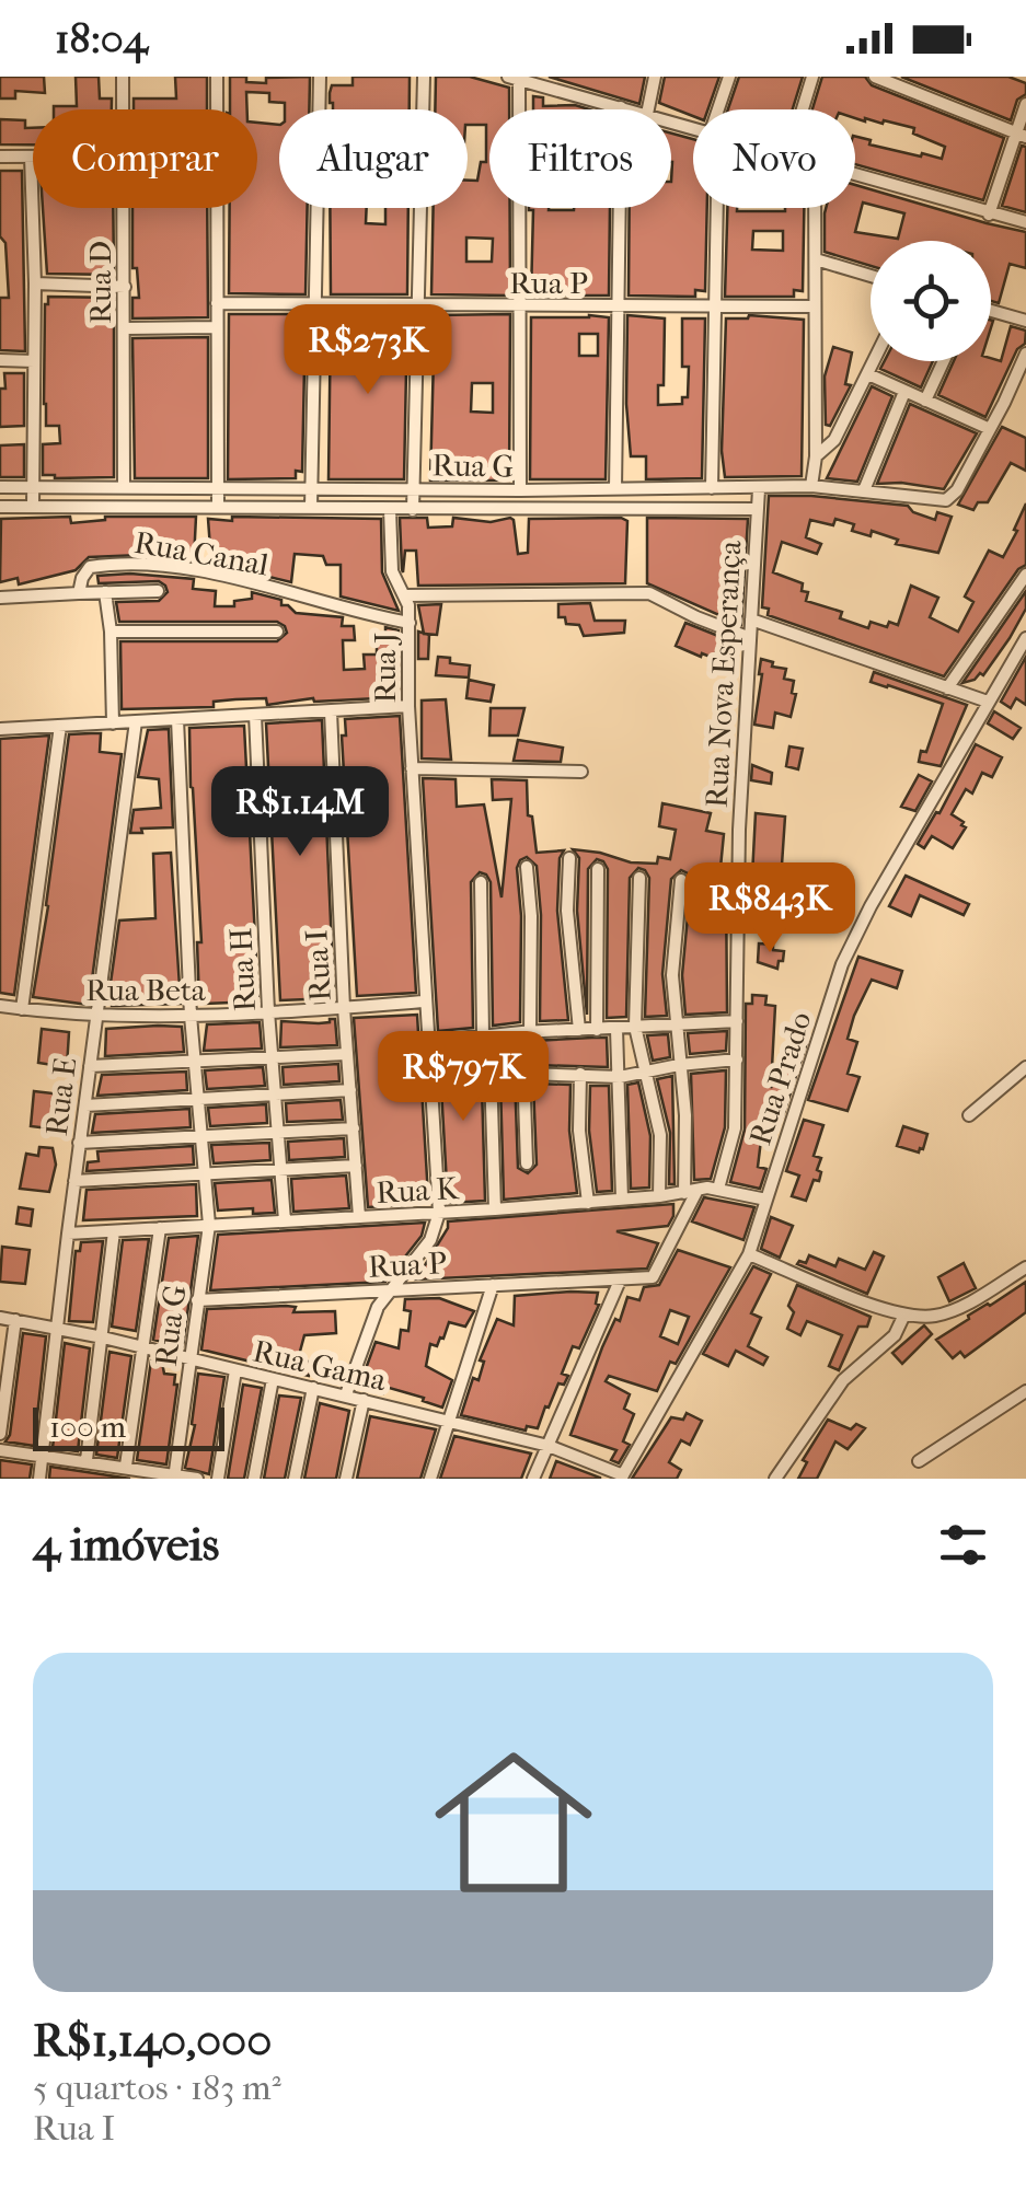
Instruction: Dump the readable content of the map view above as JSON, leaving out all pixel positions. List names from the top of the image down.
{
  "streets": {
    "street": [
      "Rua D",
      "Rua P",
      "Rua G",
      "Rua Canal",
      "Rua J",
      "Rua Nova Esperança",
      "Rua I",
      "Rua H",
      "Rua Beta",
      "Rua Prado",
      "Rua E",
      "Rua K",
      "Rua Gama"
    ]
  },
  "crossings": [
    ["Rua D", "Rua G"],
    ["Rua P", "Rua G"],
    ["Rua G", "Rua J"],
    ["Rua G", "Rua Nova Esperança"],
    ["Rua G", "Rua Beta"],
    ["Rua G", "Rua K"],
    ["Rua G", "Rua Gama"],
    ["Rua Canal", "Rua J"],
    ["Rua J", "Rua Beta"],
    ["Rua J", "Rua K"],
    ["Rua Nova Esperança", "Rua K"],
    ["Rua I", "Rua Beta"],
    ["Rua I", "Rua K"],
    ["Rua H", "Rua Beta"],
    ["Rua H", "Rua K"],
    ["Rua Beta", "Rua E"],
    ["Rua Prado", "Rua K"],
    ["Rua Prado", "Rua Gama"],
    ["Rua E", "Rua K"],
    ["Rua E", "Rua Gama"]
  ],
  "scale_bar": "100 m",
  "page": {
    "status": "18:04",
    "chip": [
      "Comprar",
      "Alugar",
      "Filtros",
      "Novo"
    ],
    "price": [
      "R$273K",
      "R$1.14M",
      "R$843K",
      "R$797K"
    ],
    "scale": "100 m",
    "heading": "4 imóveis",
    "list": [
      {
        "name": "R$1,140,000",
        "note": "5 quartos · 183 m² · Rua I"
      }
    ]
  }
}
